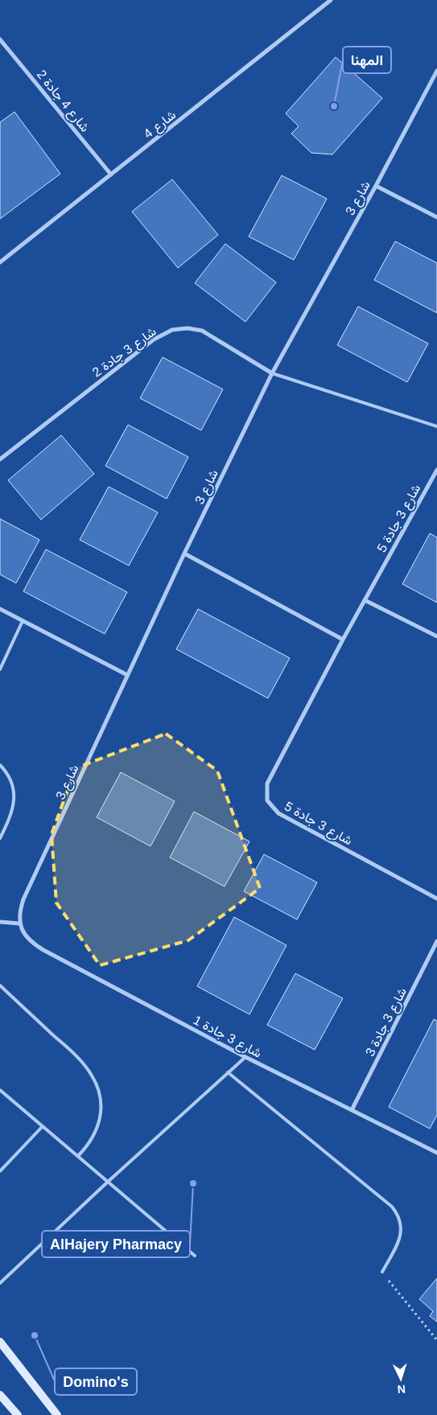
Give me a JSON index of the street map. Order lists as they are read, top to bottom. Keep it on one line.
{"streets":{"street":["شارع 4 جادة 2","شارع 4","شارع 3","شارع 3 جادة 2","شارع 3 جادة 5","شارع 3 جادة 3","شارع 3 جادة 1"]},"crossings":[["شارع 4 جادة 2","شارع 4"],["شارع 3","شارع 3 جادة 2"],["شارع 3","شارع 3 جادة 1"],["شارع 3 جادة 3","شارع 3 جادة 1"]],"places":["المهنا","AlHajery Pharmacy","Domino's"],"north":"bottom"}
